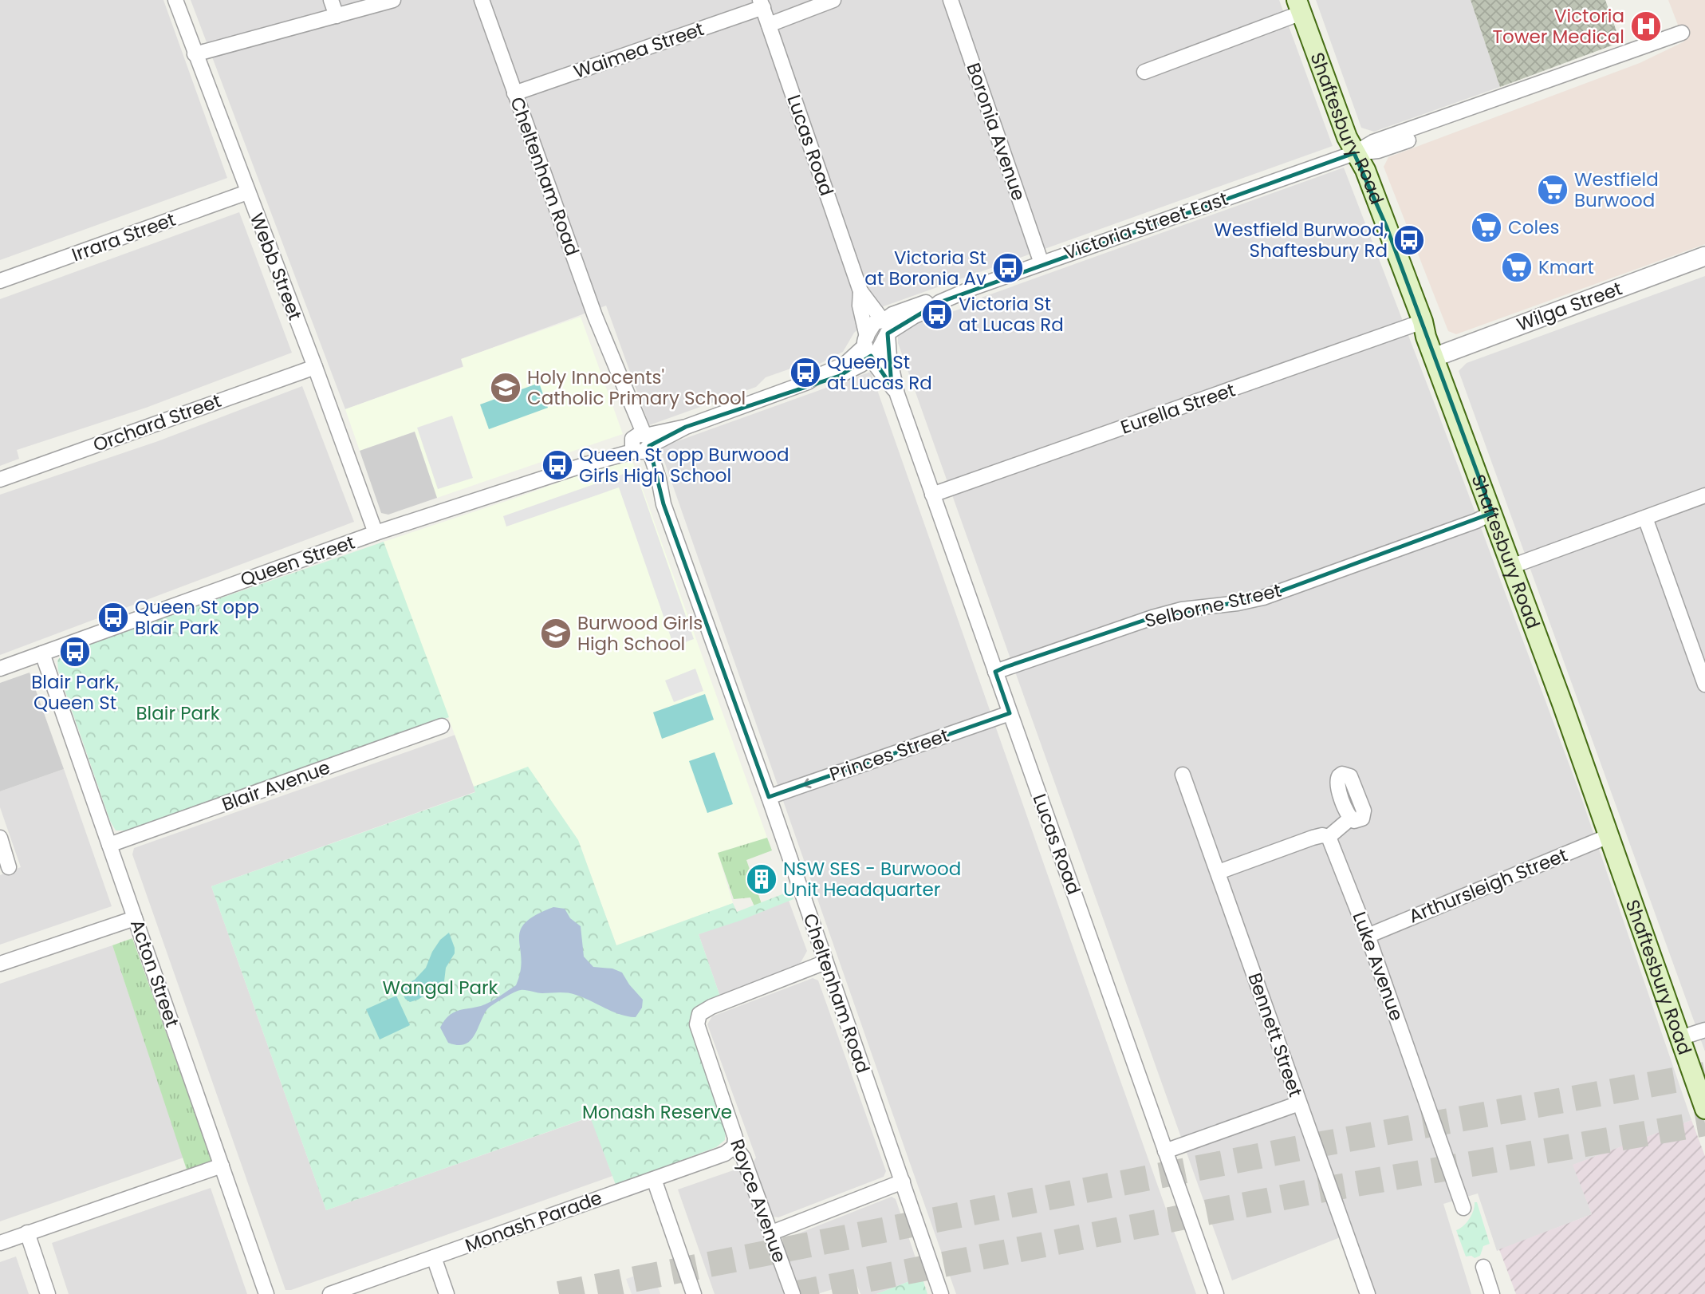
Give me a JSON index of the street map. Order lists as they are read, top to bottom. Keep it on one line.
{"streets":{"main road":["Shaftesbury Road"],"street":["Waimea Street","Boronia Avenue","Lucas Road","Cheltenham Road","Victoria Street East","Irrara Street","Webb Street","Wilga Street","Eurella Street","Orchard Street","Queen Street","Selborne Street","Princes Street","Blair Avenue","Arthursleigh Street","Luke Avenue","Acton Street","Bennett Street","Royce Avenue","Monash Parade"]},"crossings":[["Waimea Street","Lucas Road"],["Waimea Street","Cheltenham Road"],["Shaftesbury Road","Victoria Street East"],["Shaftesbury Road","Wilga Street"],["Shaftesbury Road","Eurella Street"],["Shaftesbury Road","Selborne Street"],["Shaftesbury Road","Arthursleigh Street"],["Boronia Avenue","Victoria Street East"],["Lucas Road","Victoria Street East"],["Lucas Road","Eurella Street"],["Lucas Road","Selborne Street"],["Lucas Road","Princes Street"],["Cheltenham Road","Queen Street"],["Cheltenham Road","Princes Street"],["Cheltenham Road","Royce Avenue"],["Victoria Street East","Queen Street"],["Irrara Street","Webb Street"],["Webb Street","Orchard Street"],["Webb Street","Queen Street"],["Queen Street","Acton Street"],["Blair Avenue","Acton Street"],["Arthursleigh Street","Luke Avenue"],["Royce Avenue","Monash Parade"]],"one_way":["Princes Street"],"parks":["Blair Park","Wangal Park","Monash Reserve"],"places":{"hospital":["Victoria Tower Medical"],"supermarket":["Westfield Burwood","Coles","Kmart"],"bus stop":["Westfield Burwood, Shaftesbury Rd","Victoria St at Boronia Av","Victoria St at Lucas Rd","Queen St at Lucas Rd","Queen St opp Burwood Girls High School","Queen St opp Blair Park","Blair Park, Queen St"],"school or university":["Holy Innocents' Catholic Primary School","Burwood Girls High School"],"building":["NSW SES - Burwood Unit Headquarter"]}}
